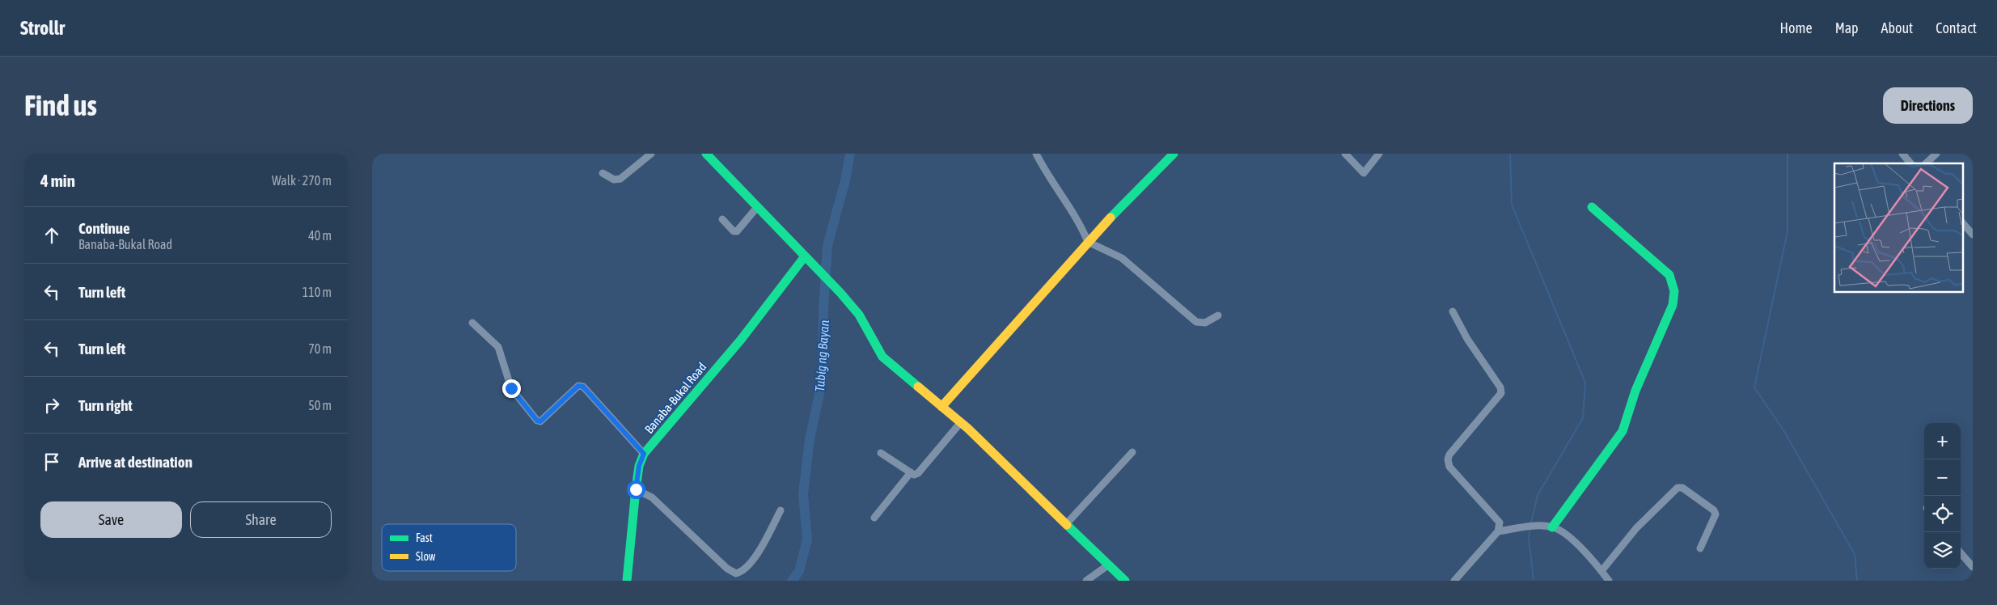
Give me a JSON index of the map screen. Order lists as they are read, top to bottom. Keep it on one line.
{"streets":{"street":["Banaba-Bukal Road"]},"water":["Tubig ng Bayan"],"legend":["Fast","Slow"],"page":{"header":"Strollr","nav":["Home","Map","About","Contact"],"buttons":["Directions",["Save","Share"]],"title":"Find us","heading":["4 min","Walk · 270 m"],"list":[["Continue","Banaba-Bukal Road","40 m"],["Turn left","110 m"],["Turn left","70 m"],["Turn right","50 m"],"Arrive at destination"],"map_buttons":["+","−"]}}
